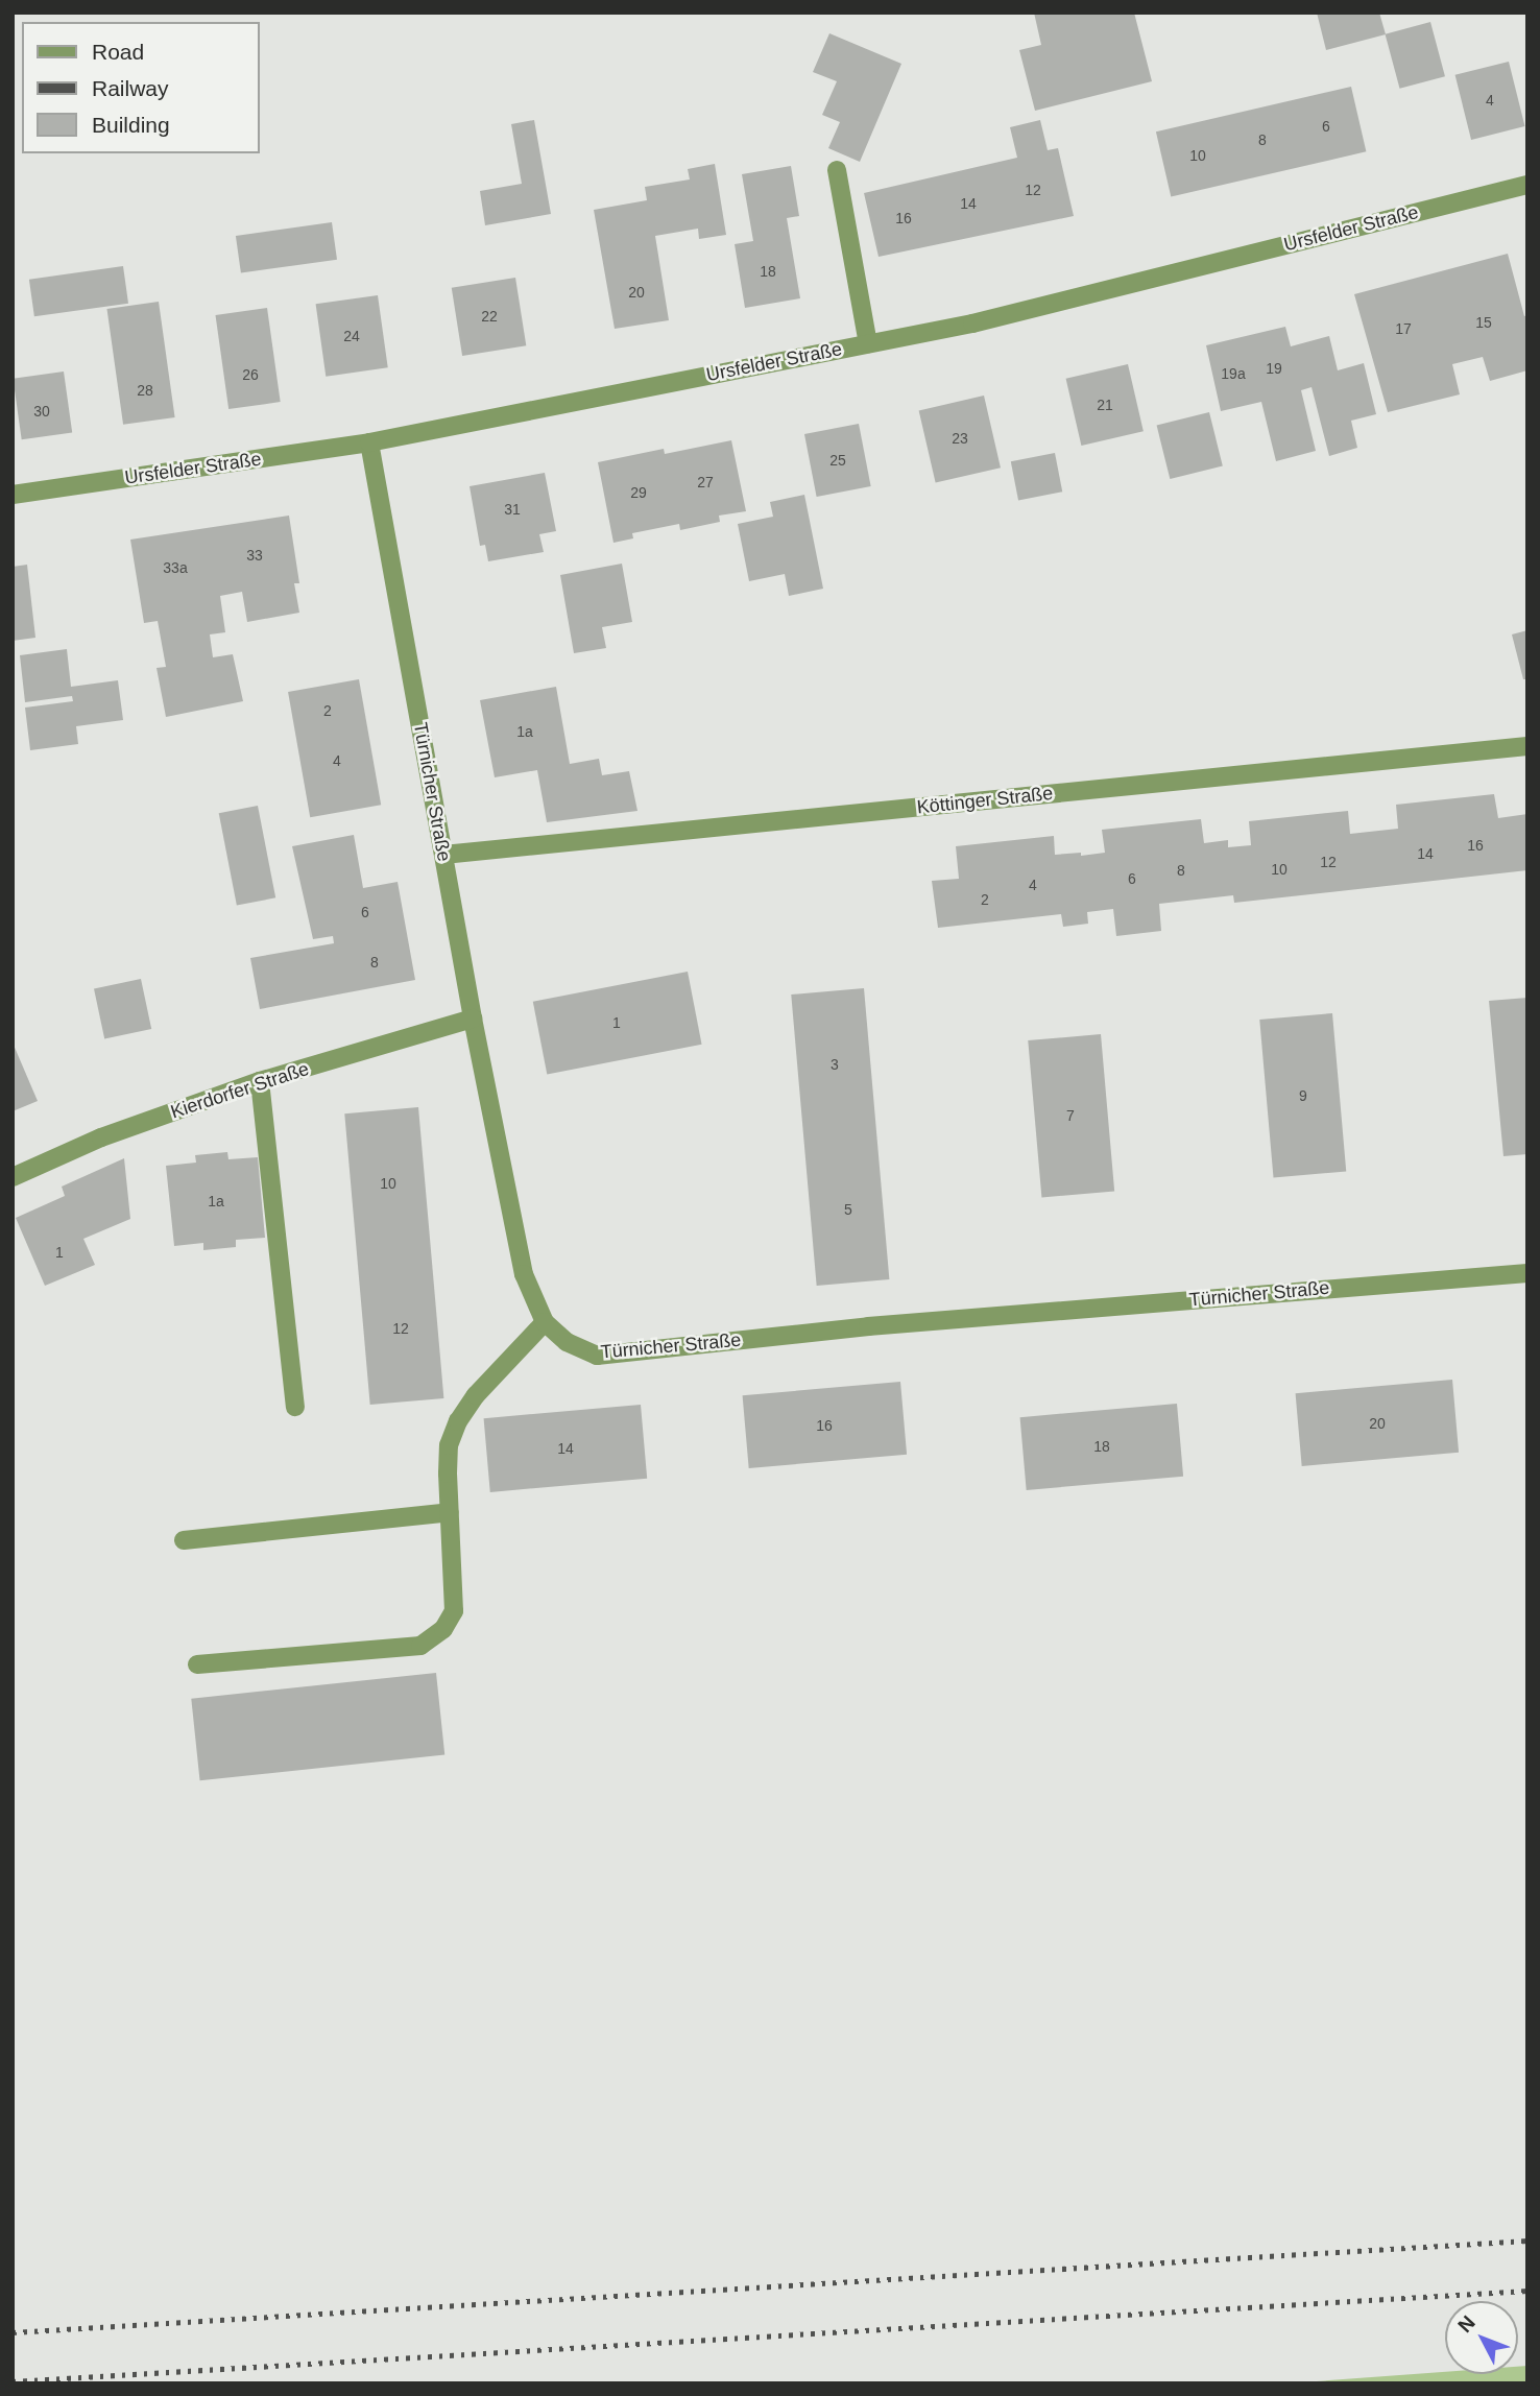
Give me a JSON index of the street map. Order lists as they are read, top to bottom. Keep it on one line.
{"streets":{"street":["Ursfelder Straße","Türnicher Straße","Köttinger Straße","Kierdorfer Straße"]},"crossings":[["Ursfelder Straße","Türnicher Straße"],["Türnicher Straße","Köttinger Straße"],["Türnicher Straße","Kierdorfer Straße"]],"house_numbers":["4","6","8","10","12","14","16","18","20","22","15","17","24","19","19a","26","28","21","30","23","25","27","29","31","33","33a","2","1a","4","16","14","12","10","8","6","4","2","6","8","1","3","9","7","10","1a","5","1","12","20","16","18","14"],"legend":["Road","Railway","Building"],"north":"top left"}
